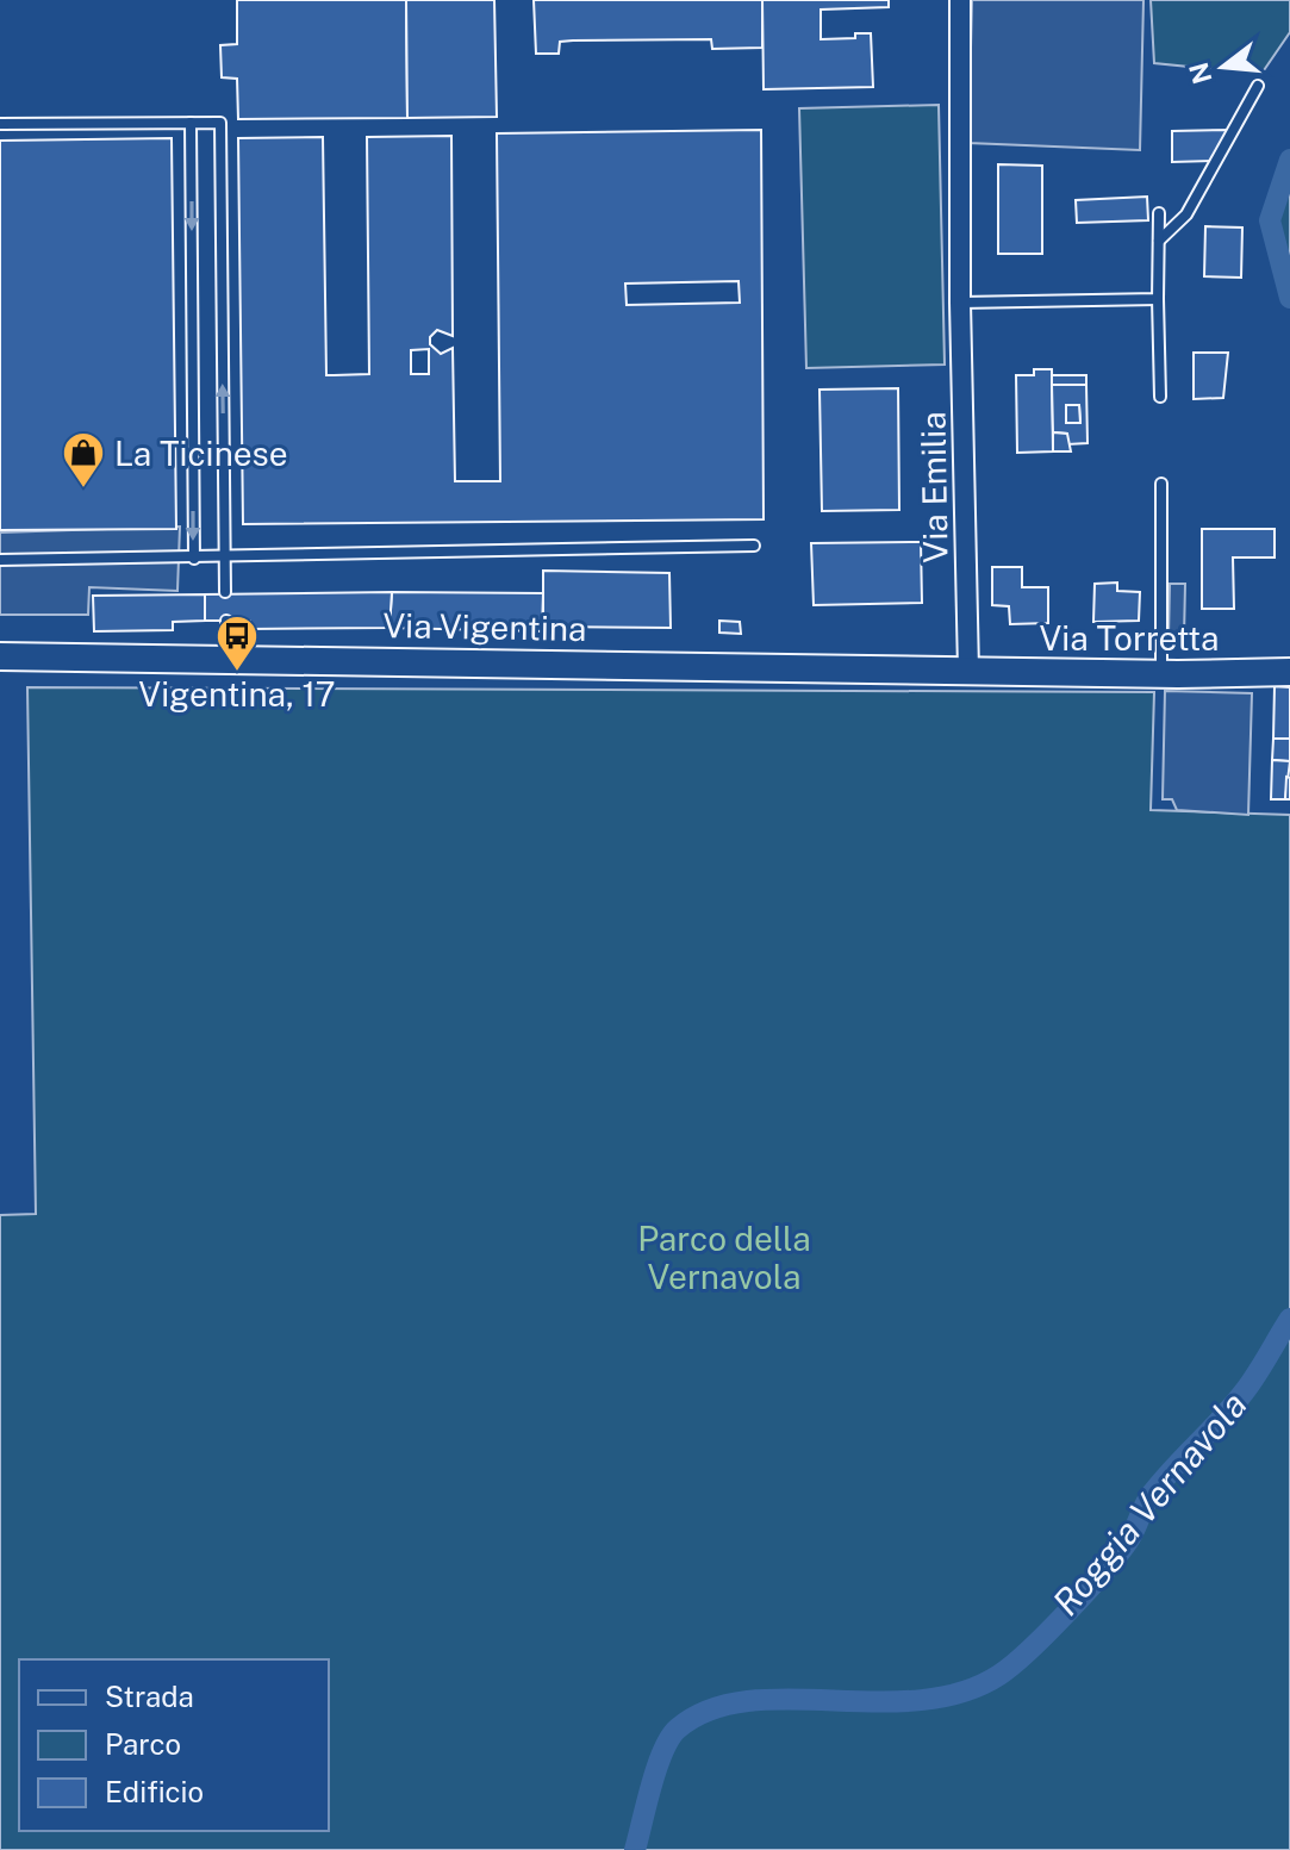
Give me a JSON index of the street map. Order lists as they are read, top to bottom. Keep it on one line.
{"streets":{"street":["Via Emilia","Via Vigentina","Via Torretta"]},"crossings":[["Via Emilia","Via Vigentina"],["Via Emilia","Via Torretta"],["Via Vigentina","Via Torretta"]],"water":["Roggia Vernavola"],"parks":["Parco della Vernavola"],"places":{"shop":["La Ticinese"],"bus stop":["Vigentina, 17"]},"legend":["Strada","Parco","Edificio"],"north":"left"}
